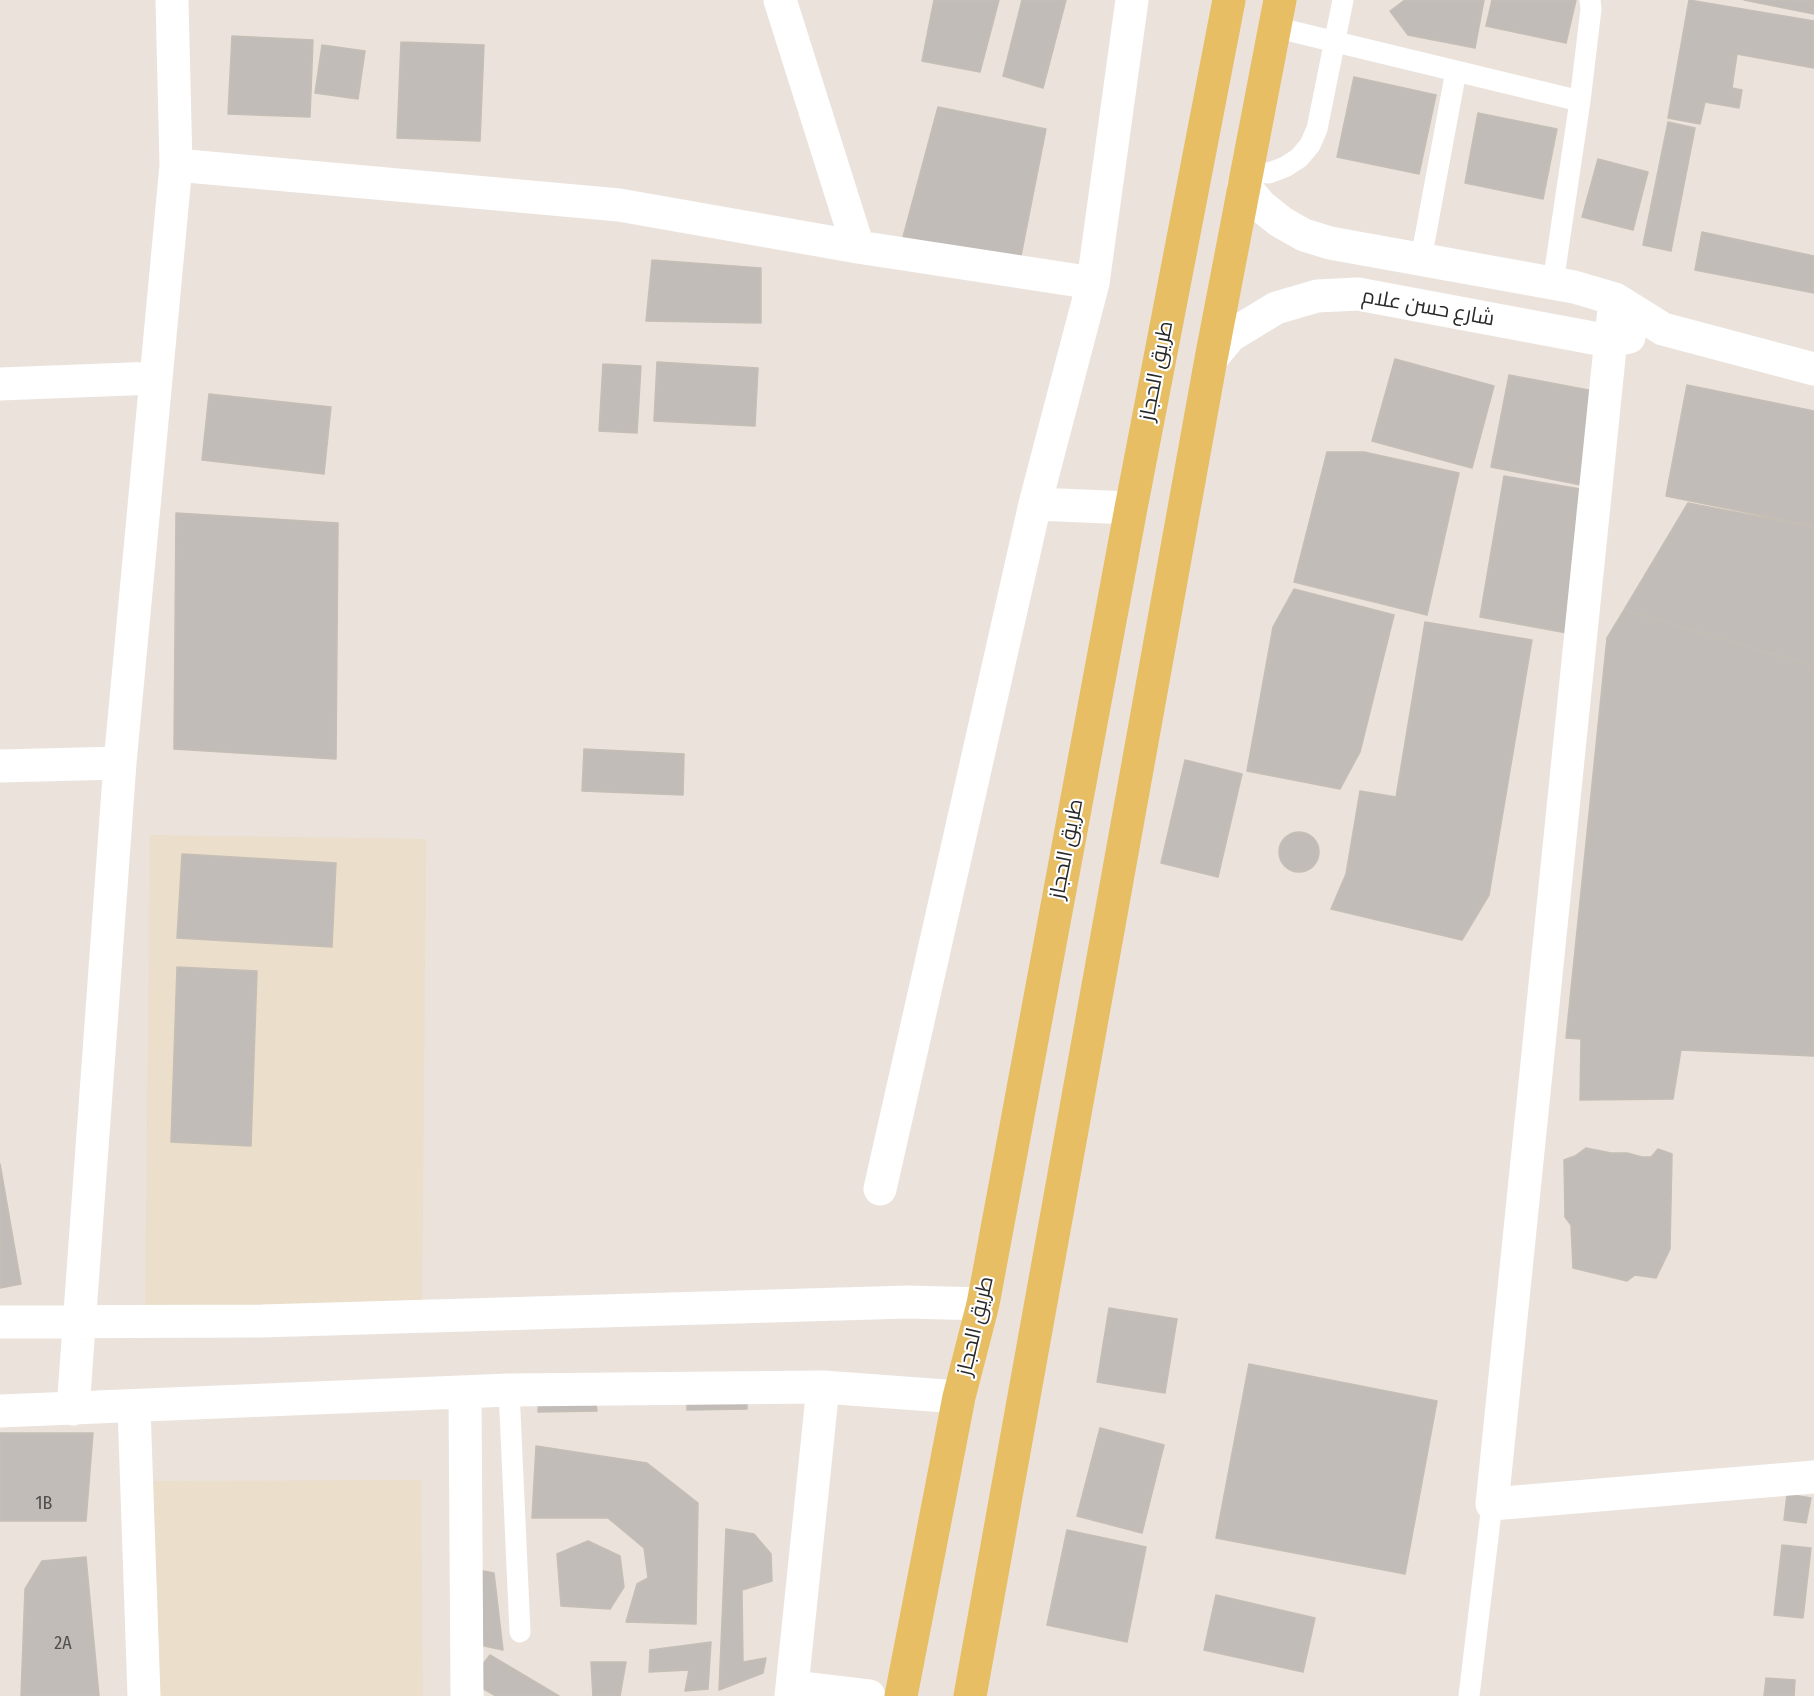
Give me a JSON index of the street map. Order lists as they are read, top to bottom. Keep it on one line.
{"streets":{"main road":["طريق الحجاز"],"street":["شارع حسن علام"]},"house_numbers":["1B","2A"]}
